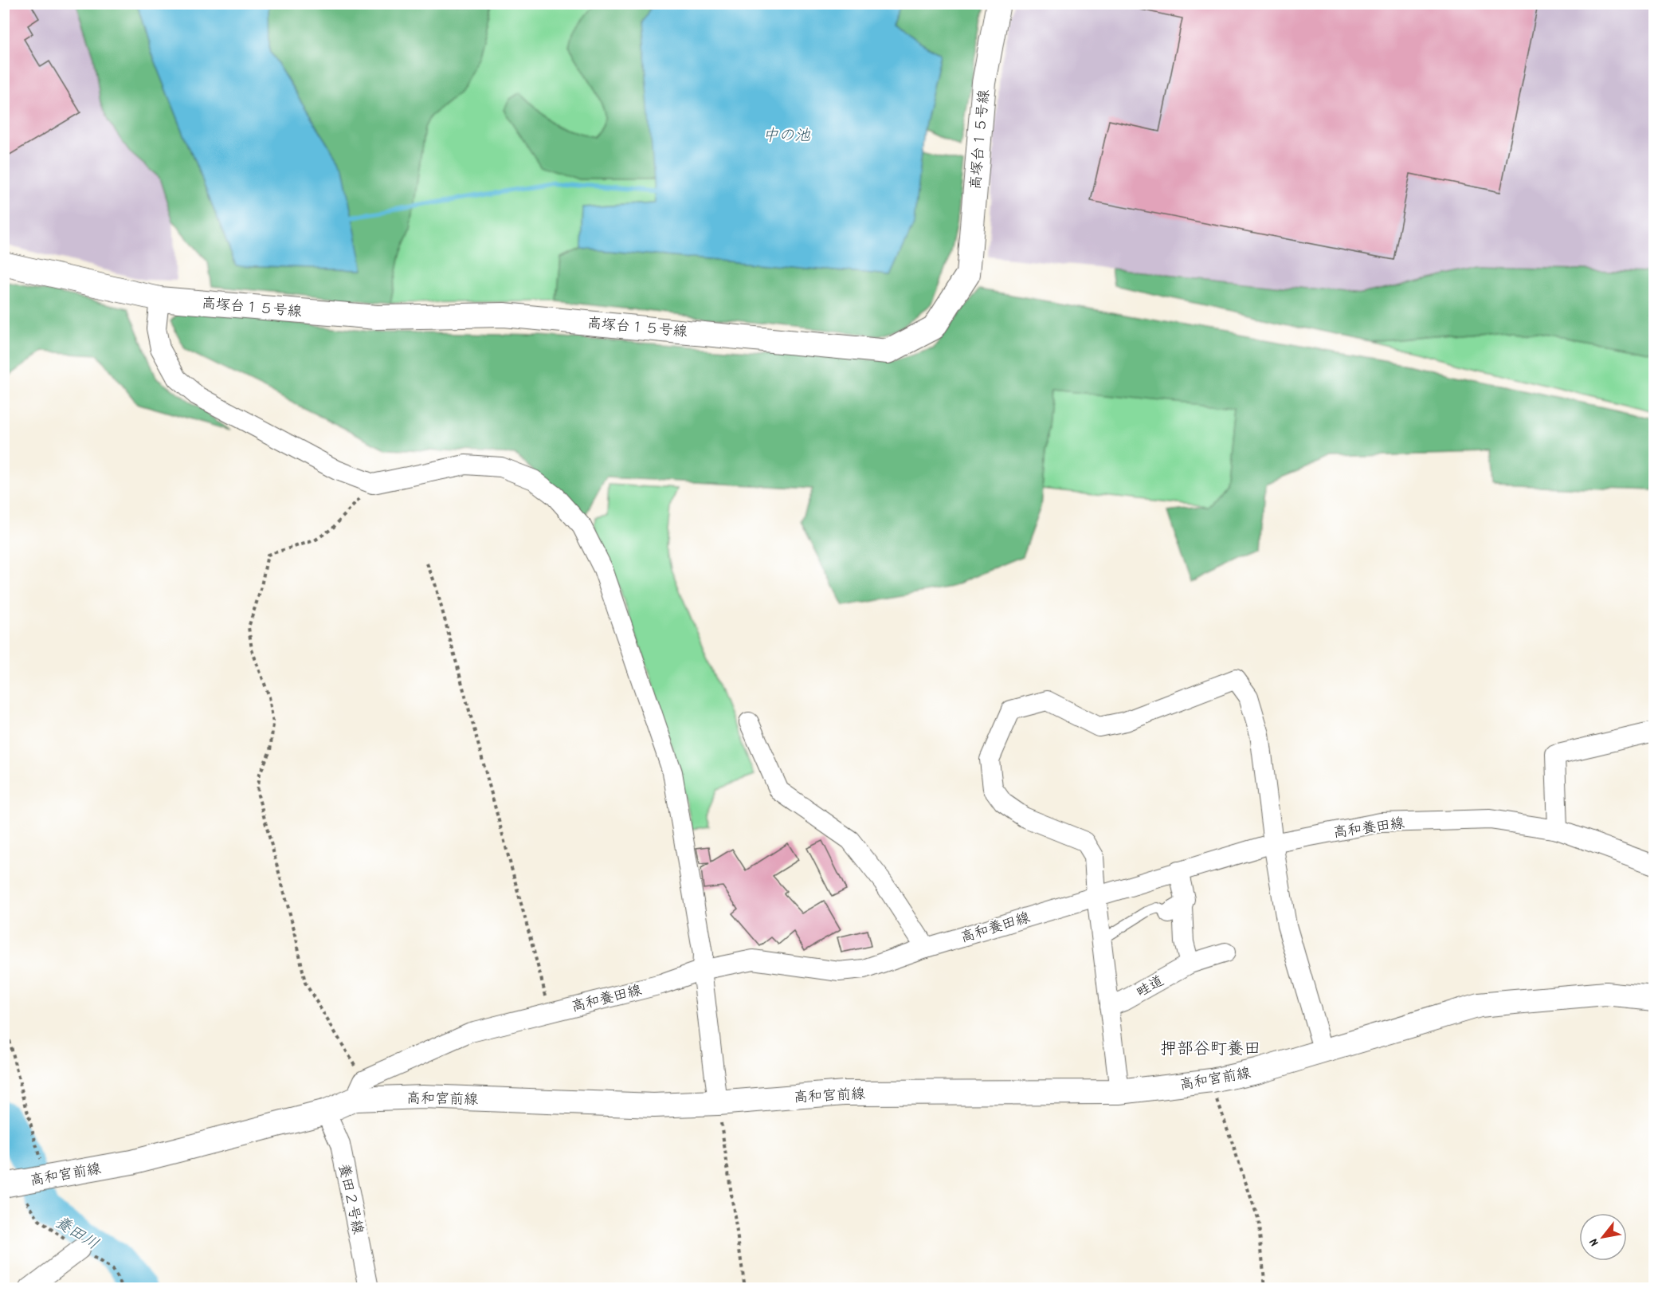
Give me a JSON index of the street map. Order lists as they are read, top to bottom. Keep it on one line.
{"streets":{"street":["高塚台１５号線","高和養田線","畦道","高和宮前線","養田２号線"]},"crossings":[["高和養田線","高和宮前線"],["高和宮前線","養田２号線"]],"districts":["押部谷町養田"],"water":["中の池","養田川"],"north":"bottom left"}
